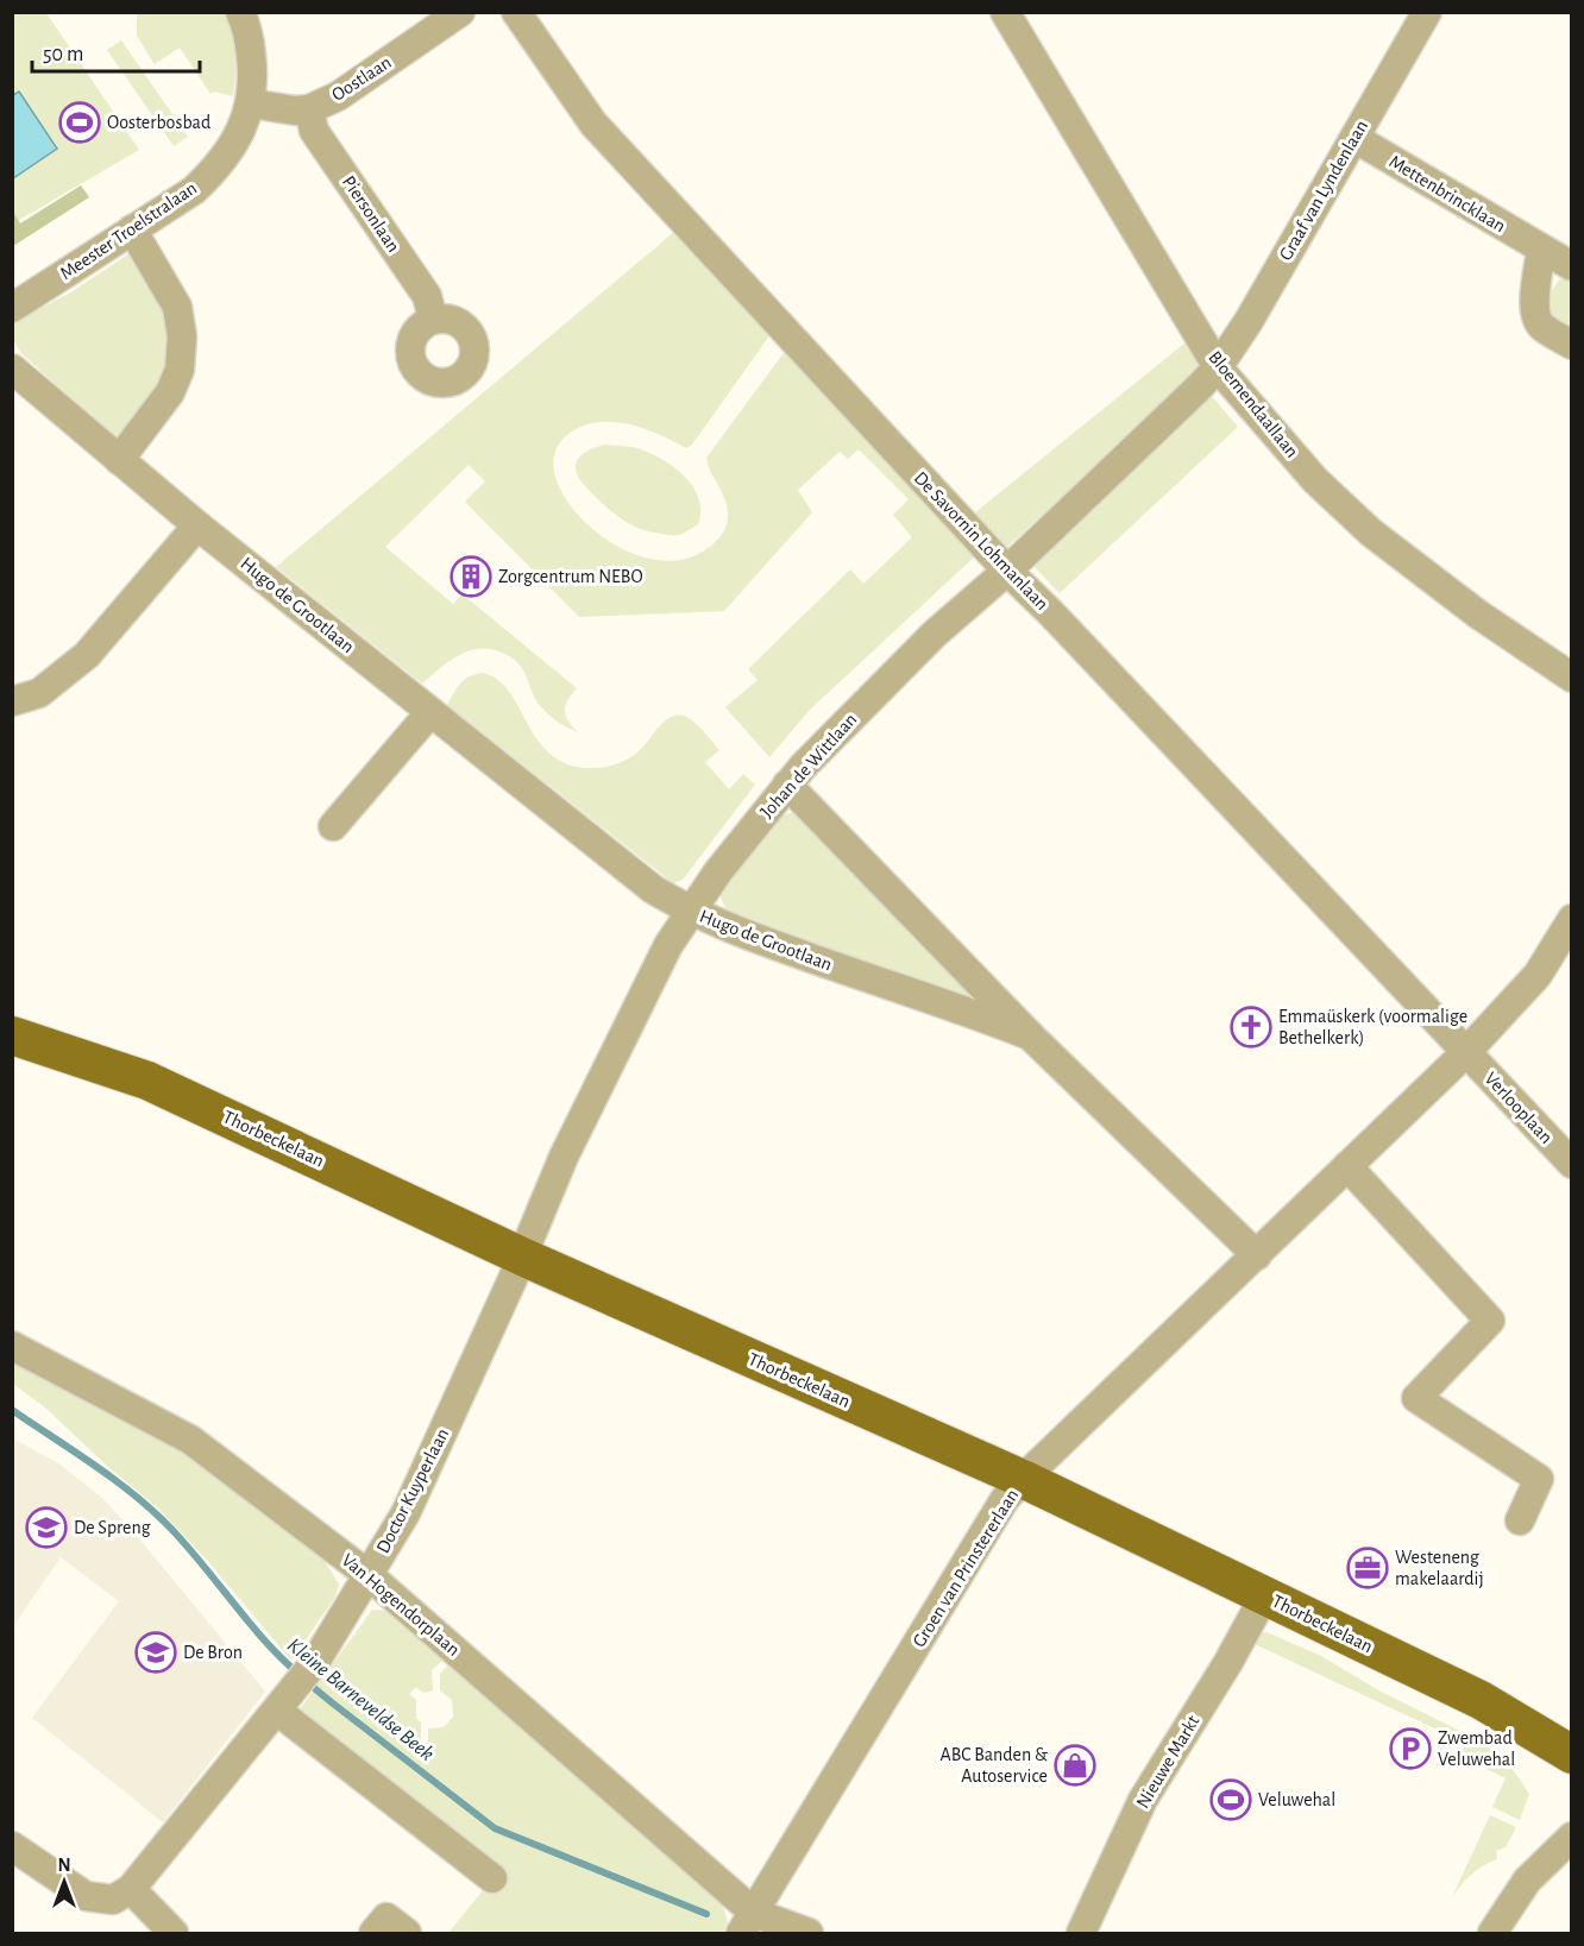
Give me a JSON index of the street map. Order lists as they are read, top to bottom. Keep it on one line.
{"streets":{"main road":["Thorbeckelaan"],"street":["Oostlaan","Graaf van Lyndenlaan","Mettenbrincklaan","Piersonlaan","Meester Troelstralaan","Bloemendaallaan","De Savornin Lohmanlaan","Hugo de Grootlaan","Johan de Wittlaan","Verlooplaan","Doctor Kuyperlaan","Groen van Prinstererlaan","Van Hogendorplaan","Nieuwe Markt"]},"crossings":[["Oostlaan","Piersonlaan"],["Oostlaan","Meester Troelstralaan"],["Graaf van Lyndenlaan","Mettenbrincklaan"],["Graaf van Lyndenlaan","Bloemendaallaan"],["Graaf van Lyndenlaan","Johan de Wittlaan"],["Bloemendaallaan","Johan de Wittlaan"],["De Savornin Lohmanlaan","Johan de Wittlaan"],["De Savornin Lohmanlaan","Verlooplaan"],["De Savornin Lohmanlaan","Groen van Prinstererlaan"],["Hugo de Grootlaan","Johan de Wittlaan"],["Hugo de Grootlaan","Groen van Prinstererlaan"],["Johan de Wittlaan","Thorbeckelaan"],["Johan de Wittlaan","Doctor Kuyperlaan"],["Verlooplaan","Groen van Prinstererlaan"],["Thorbeckelaan","Doctor Kuyperlaan"],["Thorbeckelaan","Groen van Prinstererlaan"],["Thorbeckelaan","Nieuwe Markt"],["Doctor Kuyperlaan","Van Hogendorplaan"],["Groen van Prinstererlaan","Van Hogendorplaan"]],"water":["Kleine Barneveldse Beek"],"places":{"sports":["Oosterbosbad","Veluwehal"],"building":["Zorgcentrum NEBO"],"church":["Emmaüskerk (voormalige Bethelkerk)"],"school or university":["De Spreng","De Bron"],"office":["Westeneng makelaardij"],"parking":["Zwembad Veluwehal"],"shop":["ABC Banden & Autoservice"]},"scale_bar":"50 m","north":"top"}
